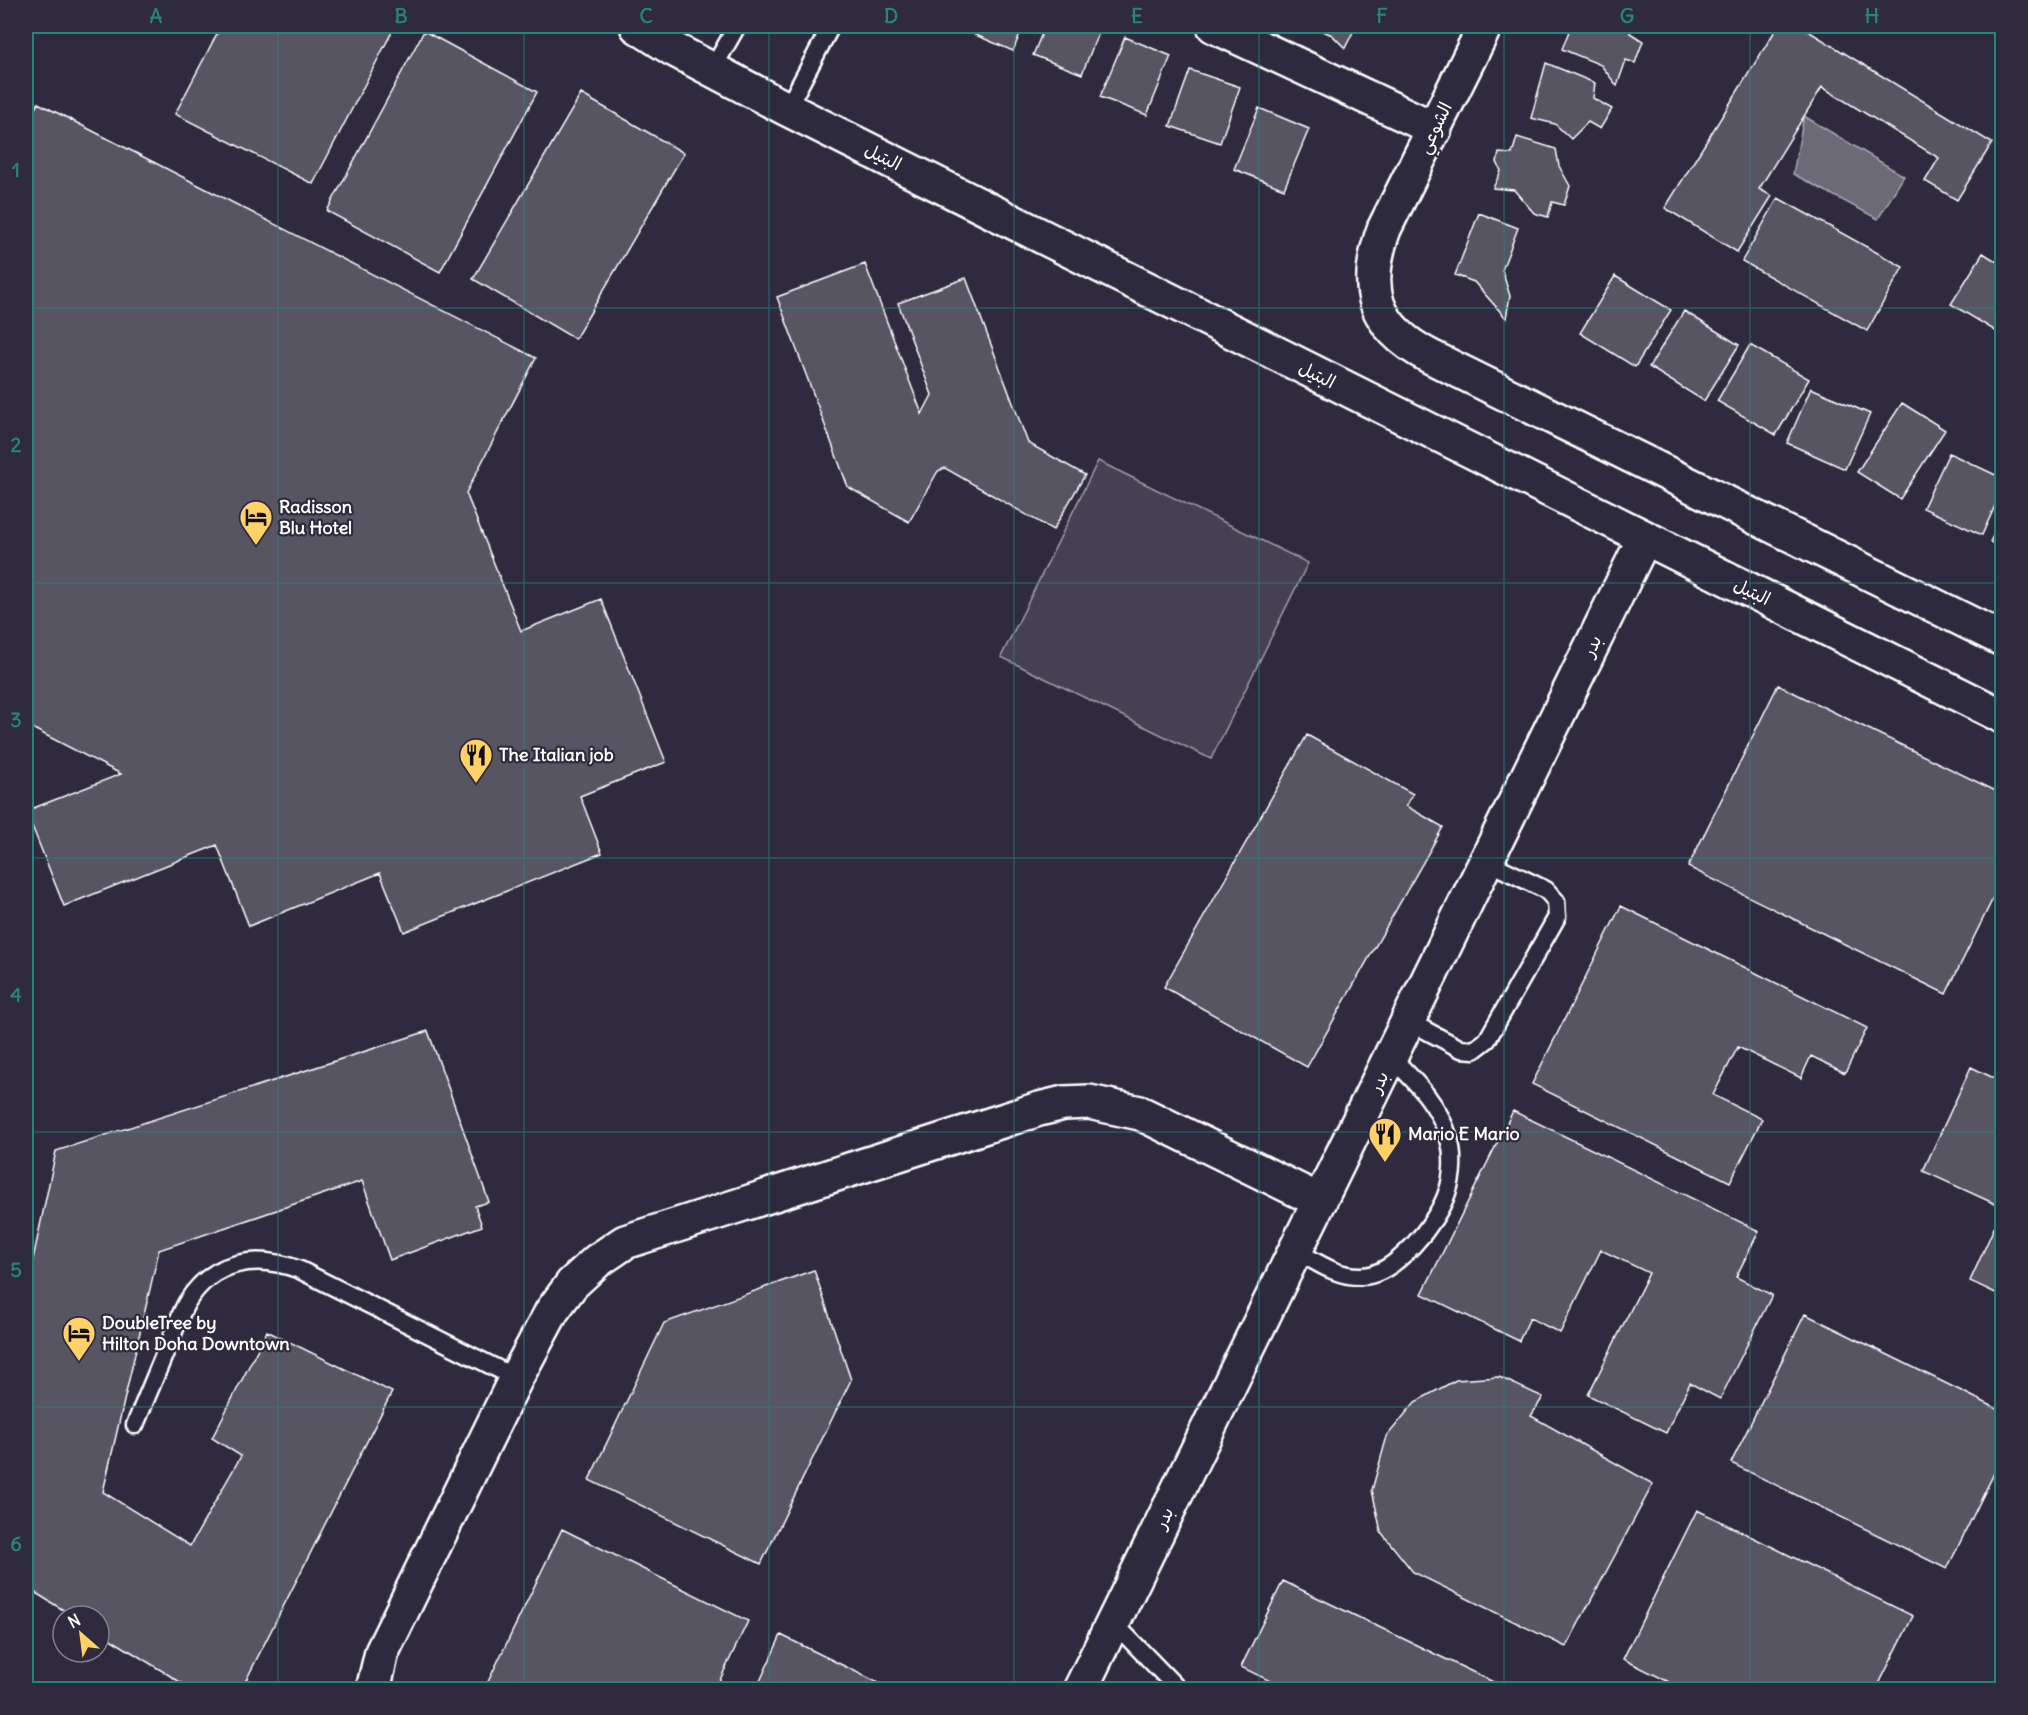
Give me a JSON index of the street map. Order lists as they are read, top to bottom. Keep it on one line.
{"streets":{"street":["الشوعي","البتيل","بدر"]},"crossings":[["البتيل","بدر"]],"places":{"hotel":["Radisson Blu Hotel","DoubleTree by Hilton Doha Downtown"],"restaurant":["The Italian job","Mario E Mario"]},"north":"top left","grid":{"columns":["A","B","C","D","E","F","G","H"],"rows":["1","2","3","4","5","6"]}}
